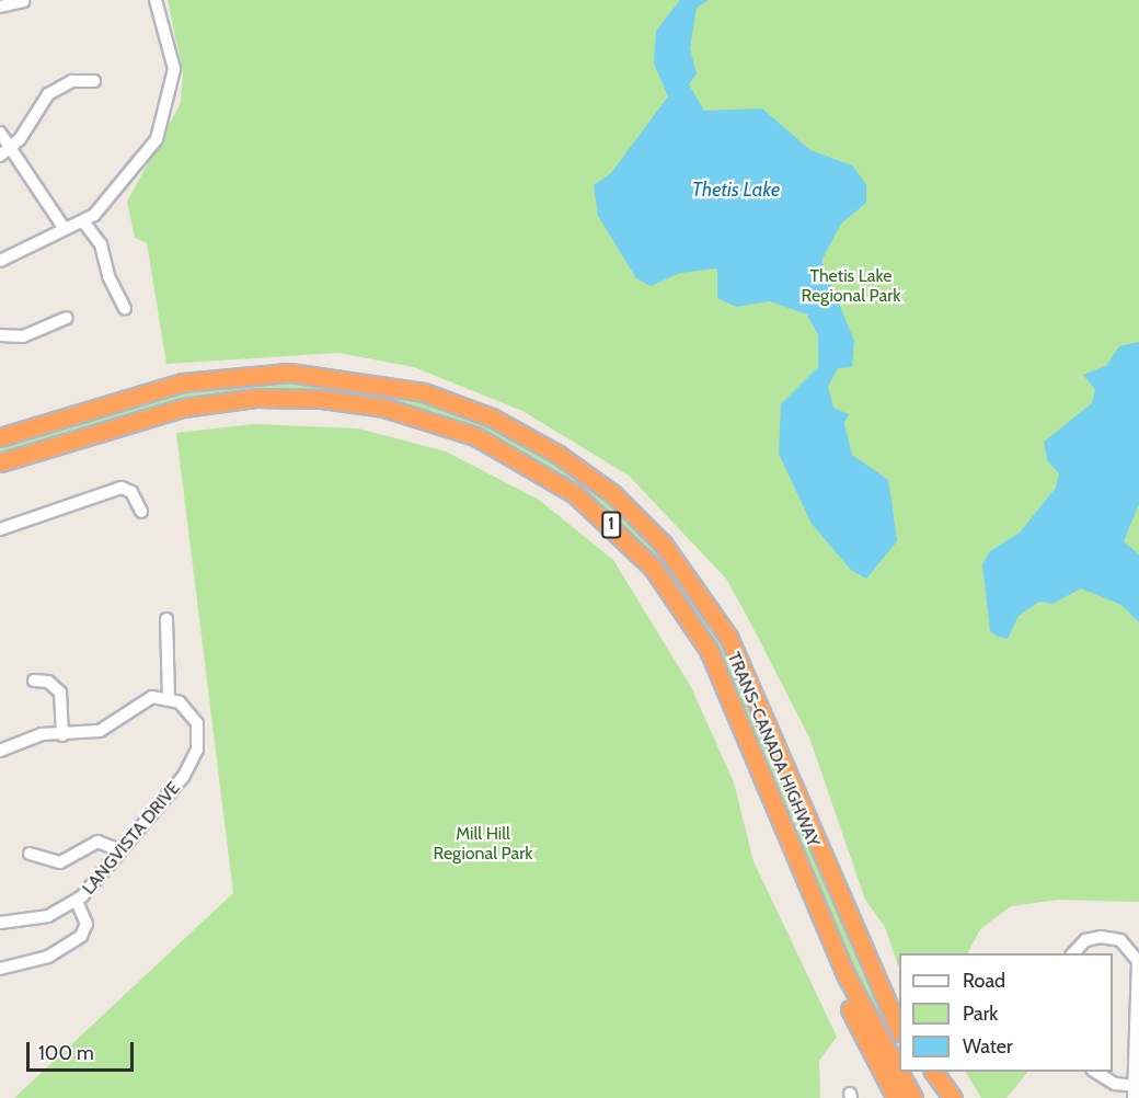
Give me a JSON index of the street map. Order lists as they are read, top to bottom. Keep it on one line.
{"streets":{"highway":["1","TRANS-CANADA HIGHWAY"],"street":["LANGVISTA DRIVE"]},"water":["Thetis Lake"],"parks":["Thetis Lake Regional Park","Mill Hill Regional Park"],"legend":["Road","Park","Water"],"scale_bar":"100 m"}
